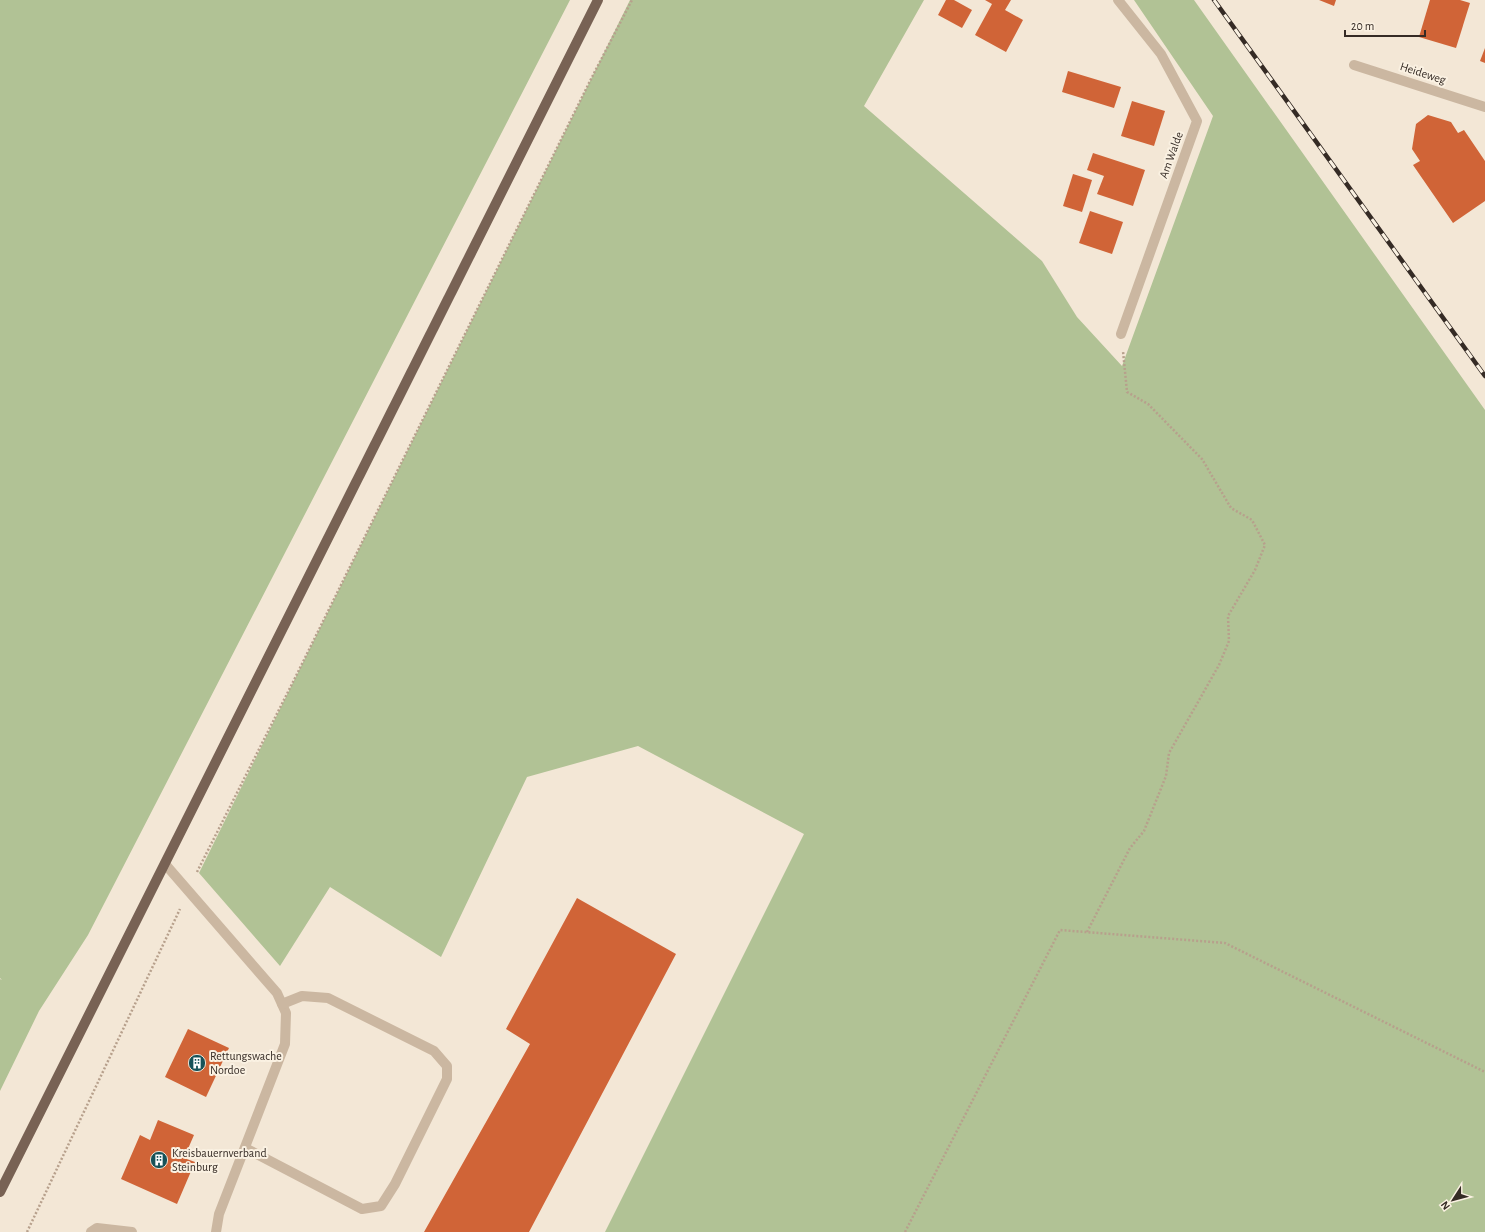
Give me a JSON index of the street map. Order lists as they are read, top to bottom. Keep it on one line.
{"streets":{"street":["Heideweg","Am Walde"]},"places":{"building":["Rettungswache Nordoe","Kreisbauernverband Steinburg"]},"scale_bar":"20 m","north":"bottom left"}
